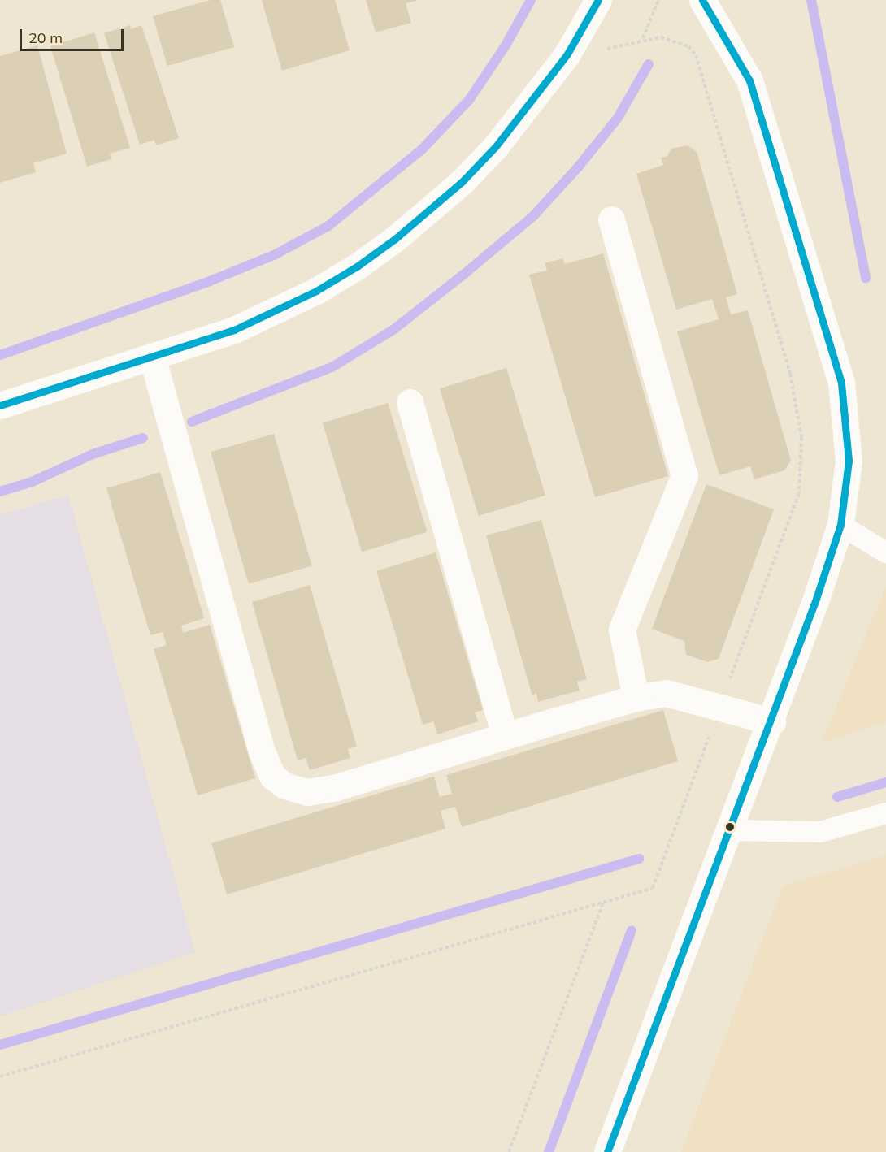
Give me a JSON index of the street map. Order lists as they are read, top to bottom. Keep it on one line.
{"scale_bar":"20 m"}
